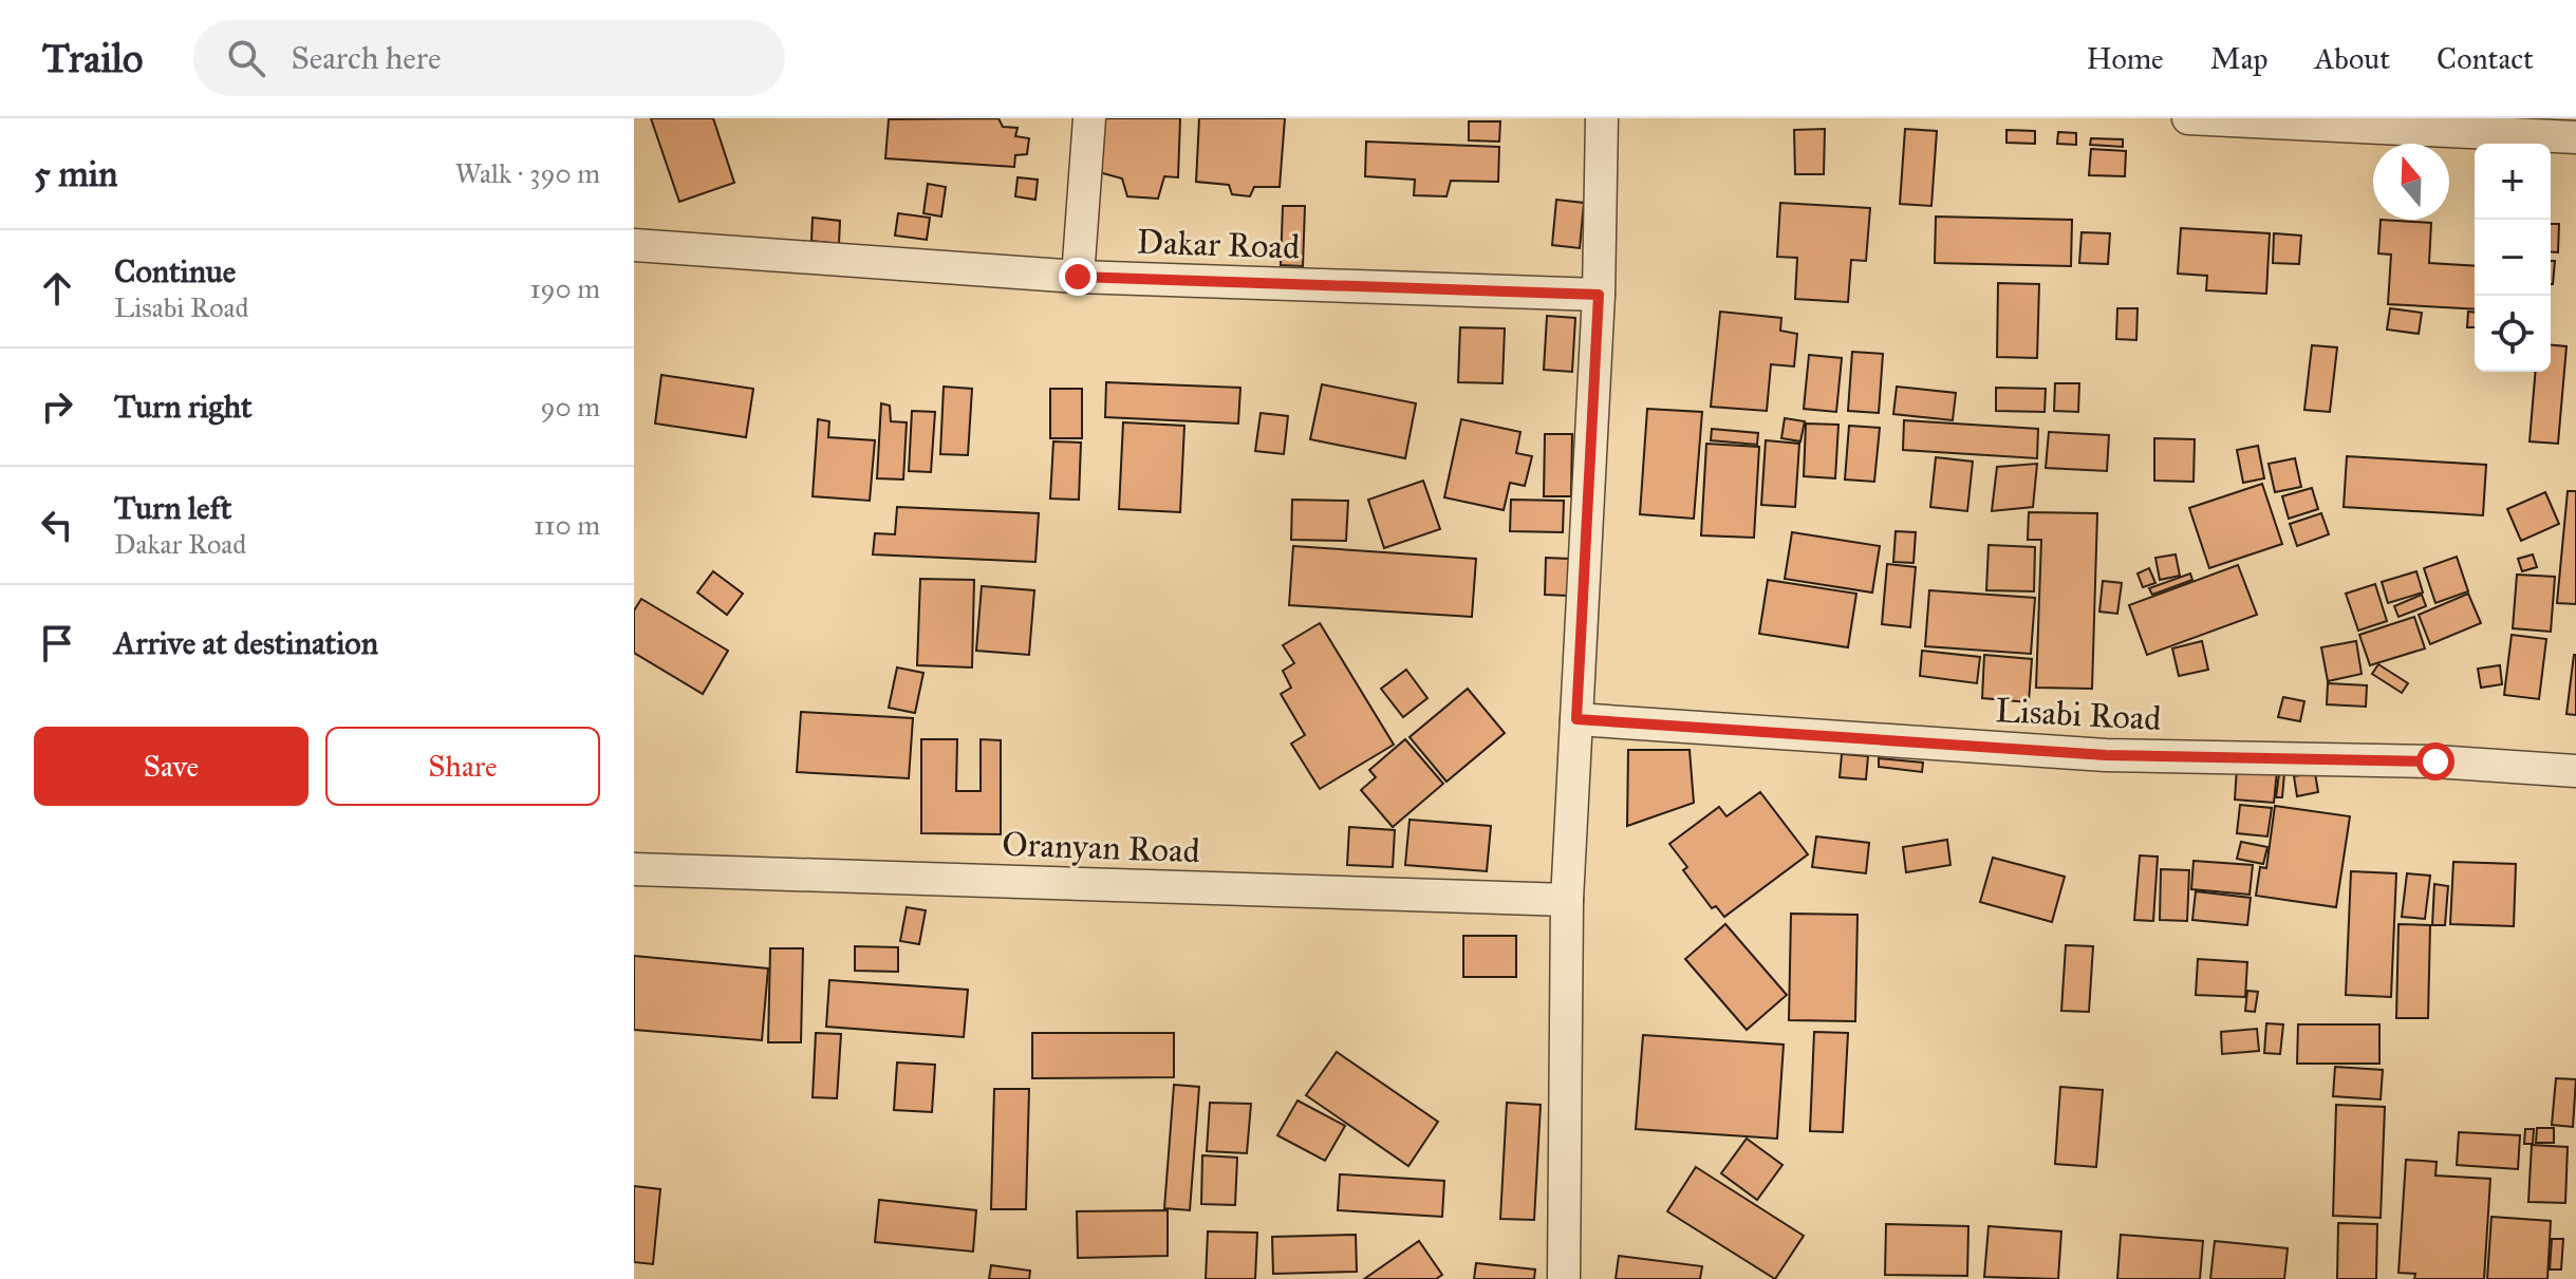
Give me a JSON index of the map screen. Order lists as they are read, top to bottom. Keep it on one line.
{"streets":{"street":["Dakar Road","Lisabi Road","Oranyan Road"]},"north":"top","page":{"header":"Trailo","search":"Search here","nav":["Home","Map","About","Contact"],"heading":["5 min","Walk · 390 m"],"map_buttons":["+","−"],"list":[["Continue","Lisabi Road","190 m"],["Turn right","90 m"],["Turn left","Dakar Road","110 m"],"Arrive at destination"],"buttons":["Save","Share"]}}
